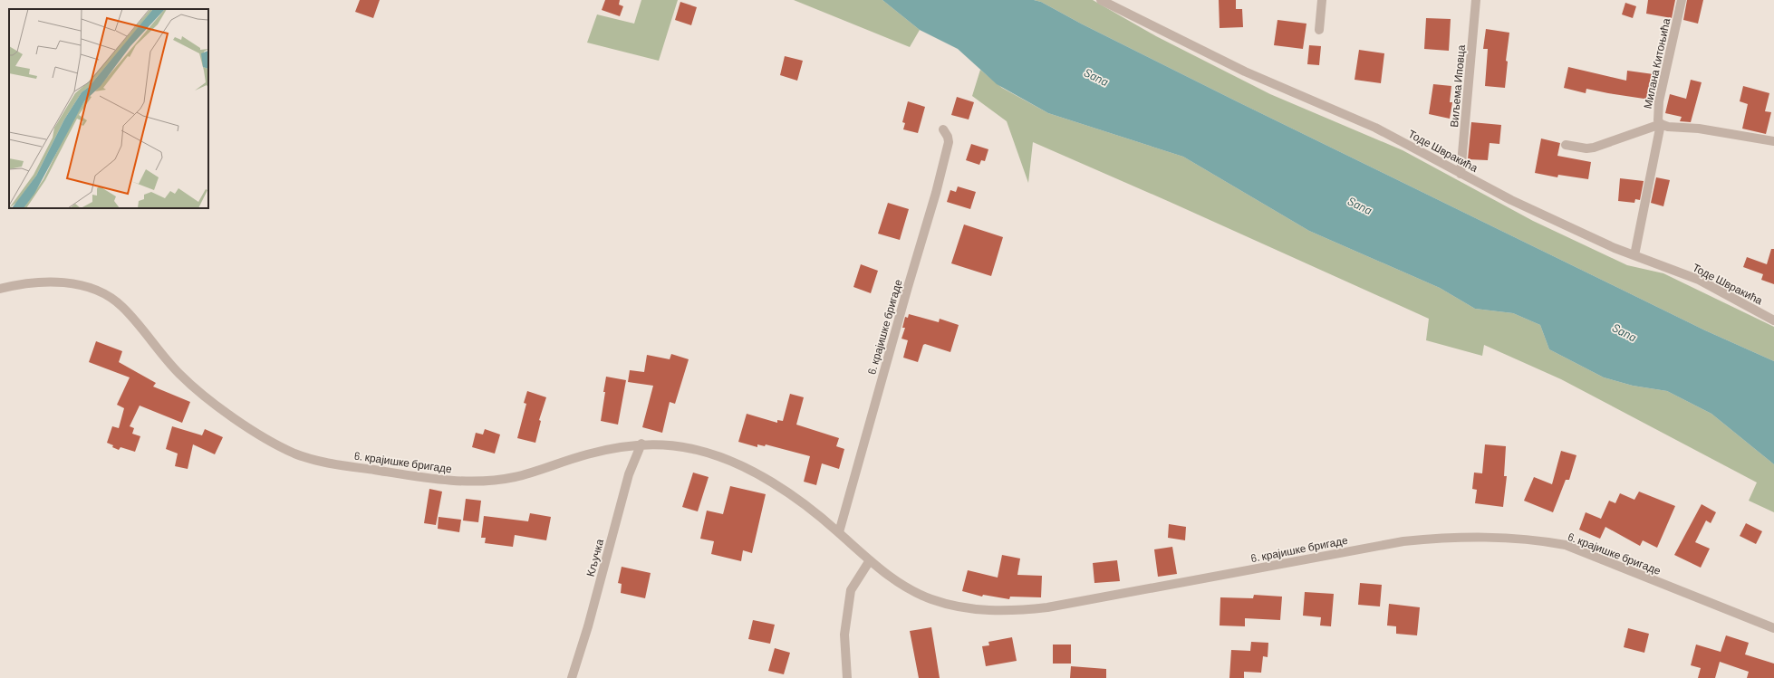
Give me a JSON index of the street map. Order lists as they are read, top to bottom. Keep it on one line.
{"streets":{"street":["Милана Китоњића","Виљема Иповца","Тоде Швракића","6. крајишке бригаде","Кључка"]},"crossings":[["Виљема Иповца","Тоде Швракића"],["6. крајишке бригаде","Кључка"]],"water":["Sana"]}
